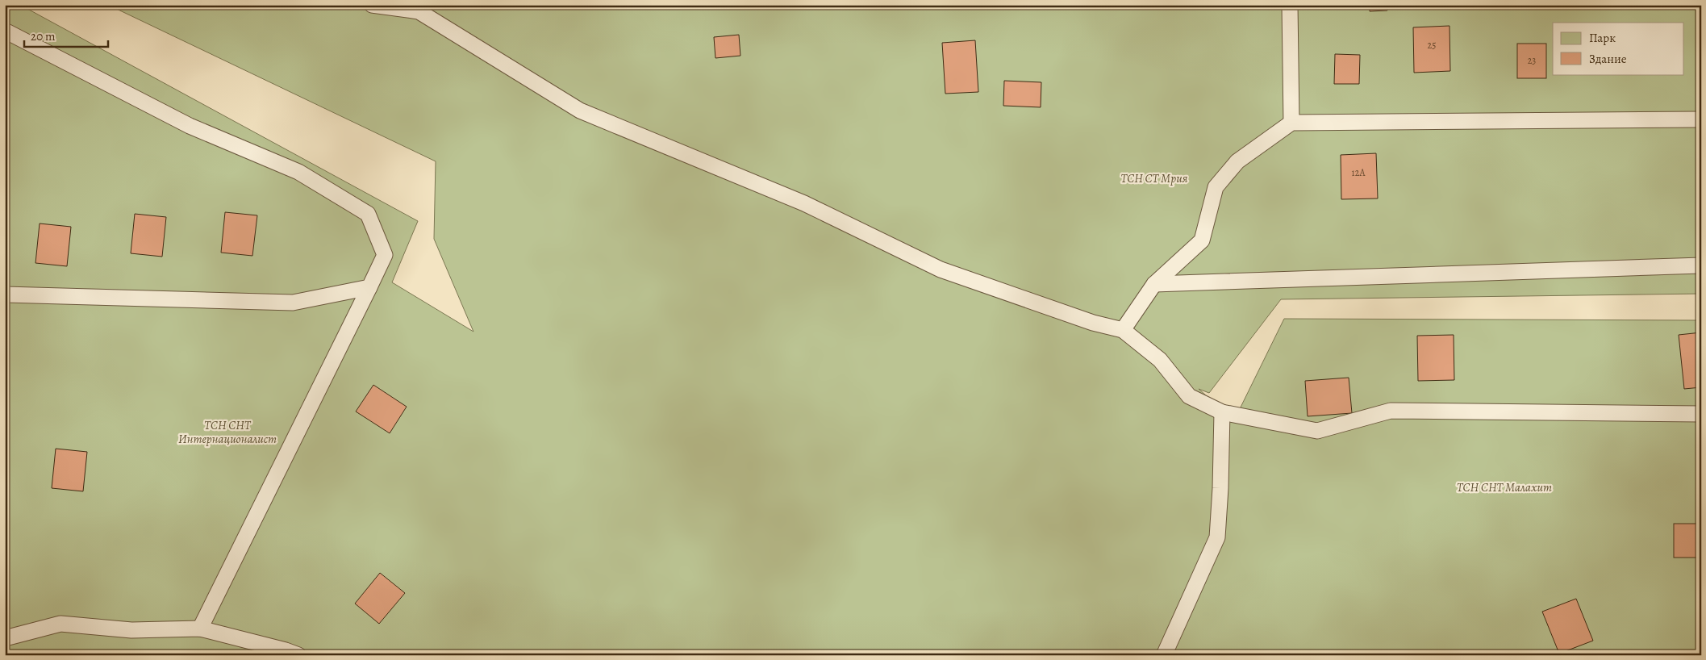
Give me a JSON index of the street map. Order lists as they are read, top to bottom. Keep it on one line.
{"parks":["ТСН СТ Мрия","ТСН СНТ Интернационалист","ТСН СНТ Малахит"],"house_numbers":["25","23","12А"],"legend":["Парк","Здание"],"scale_bar":"20 m"}
